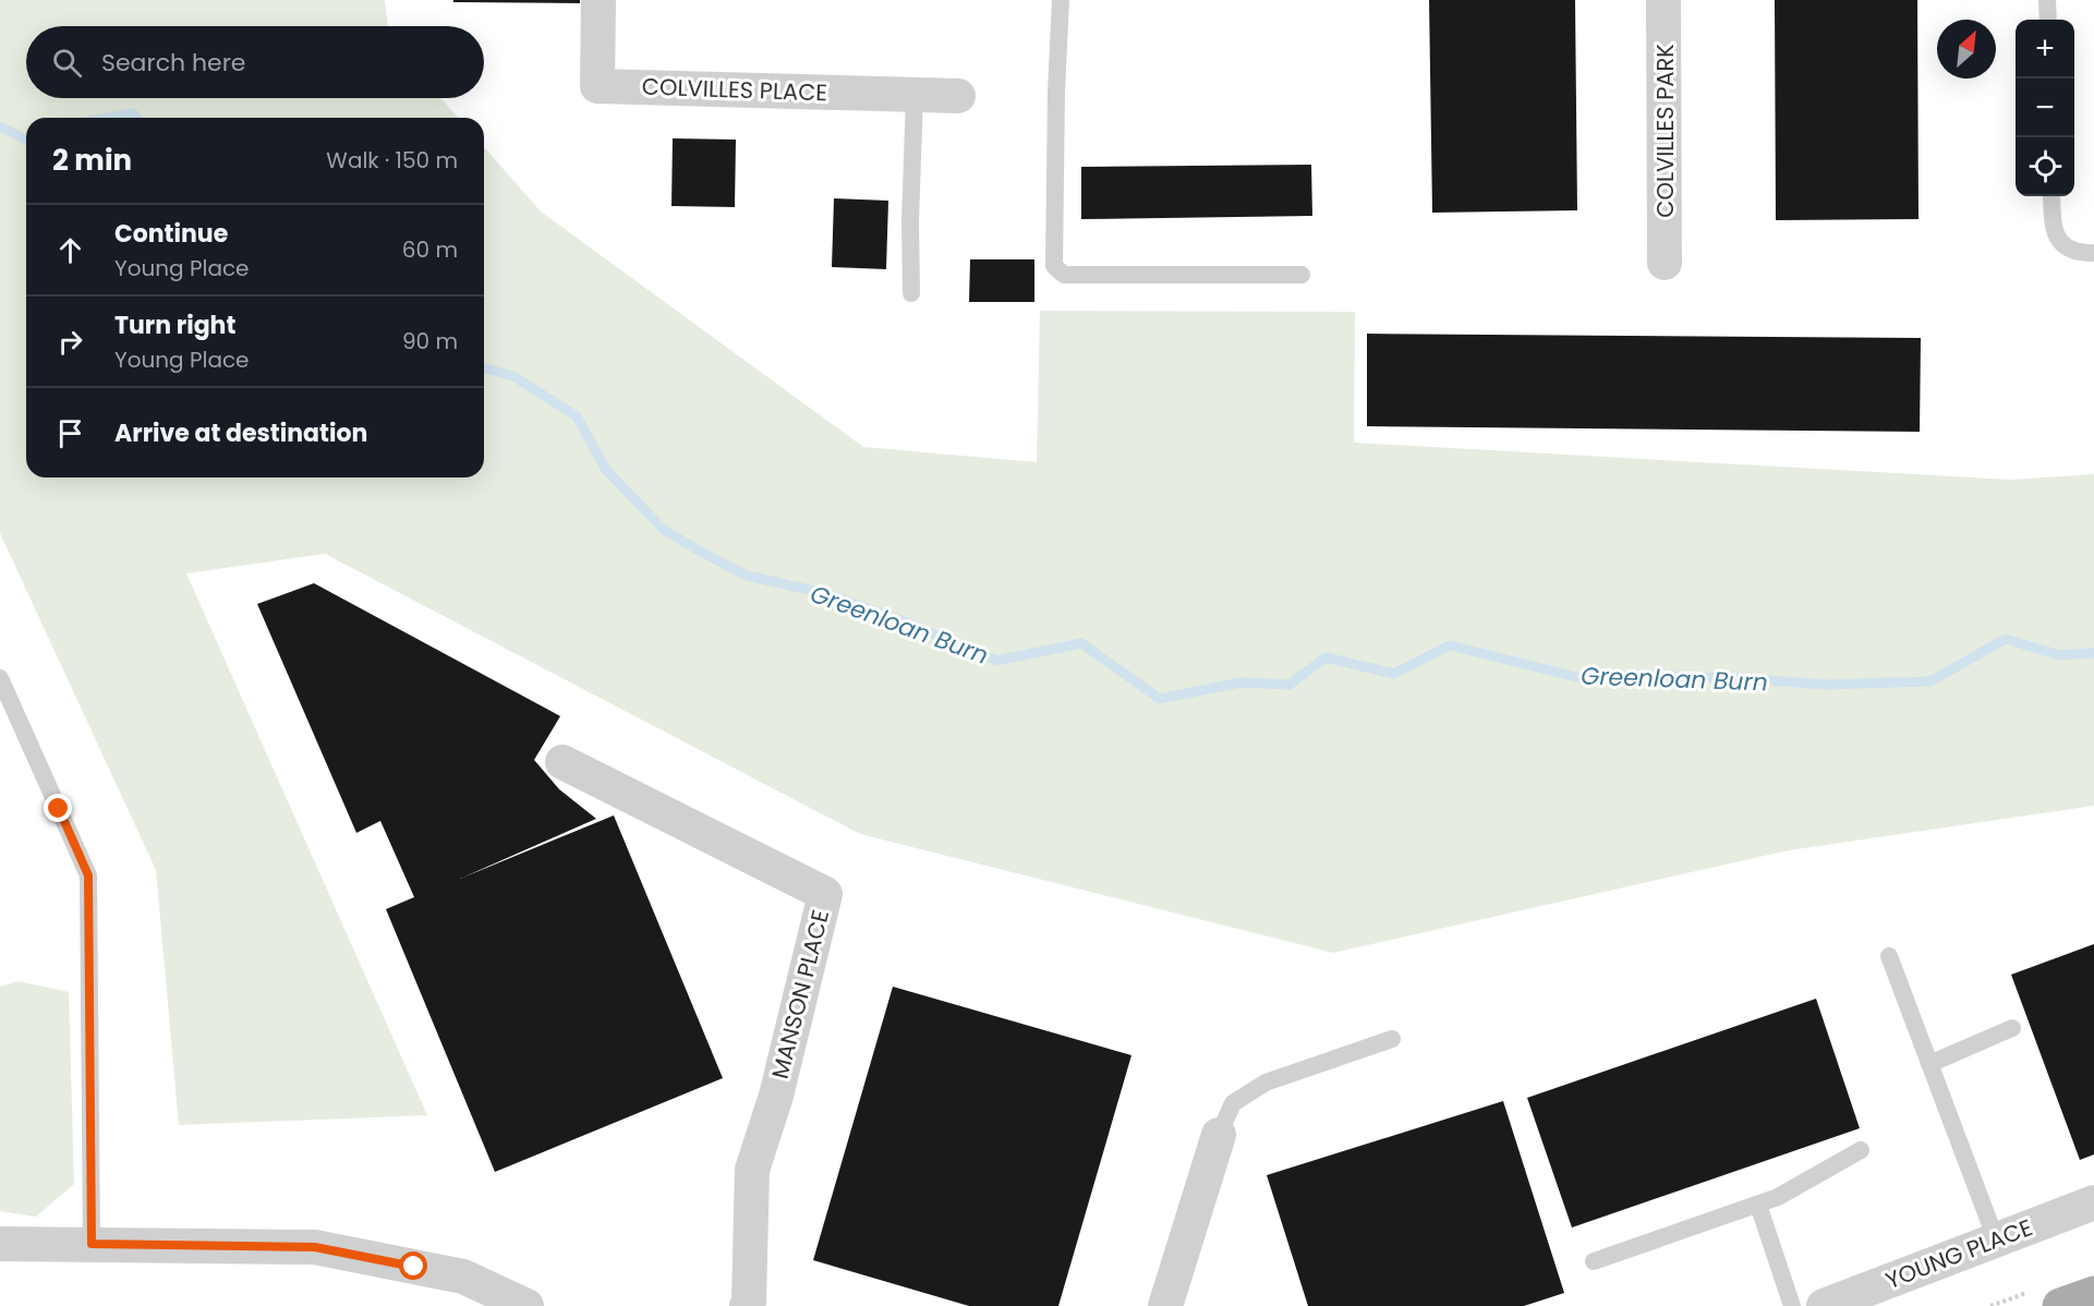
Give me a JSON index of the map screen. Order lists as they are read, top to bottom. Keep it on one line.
{"streets":{"street":["COLVILLES PLACE","COLVILLES PARK","MANSON PLACE","YOUNG PLACE"]},"water":["Greenloan Burn"],"north":"top right","page":{"map_buttons":["+","−"],"search":"Search here","heading":["2 min","Walk · 150 m"],"list":[["Continue","Young Place","60 m"],["Turn right","Young Place","90 m"],"Arrive at destination"]}}
